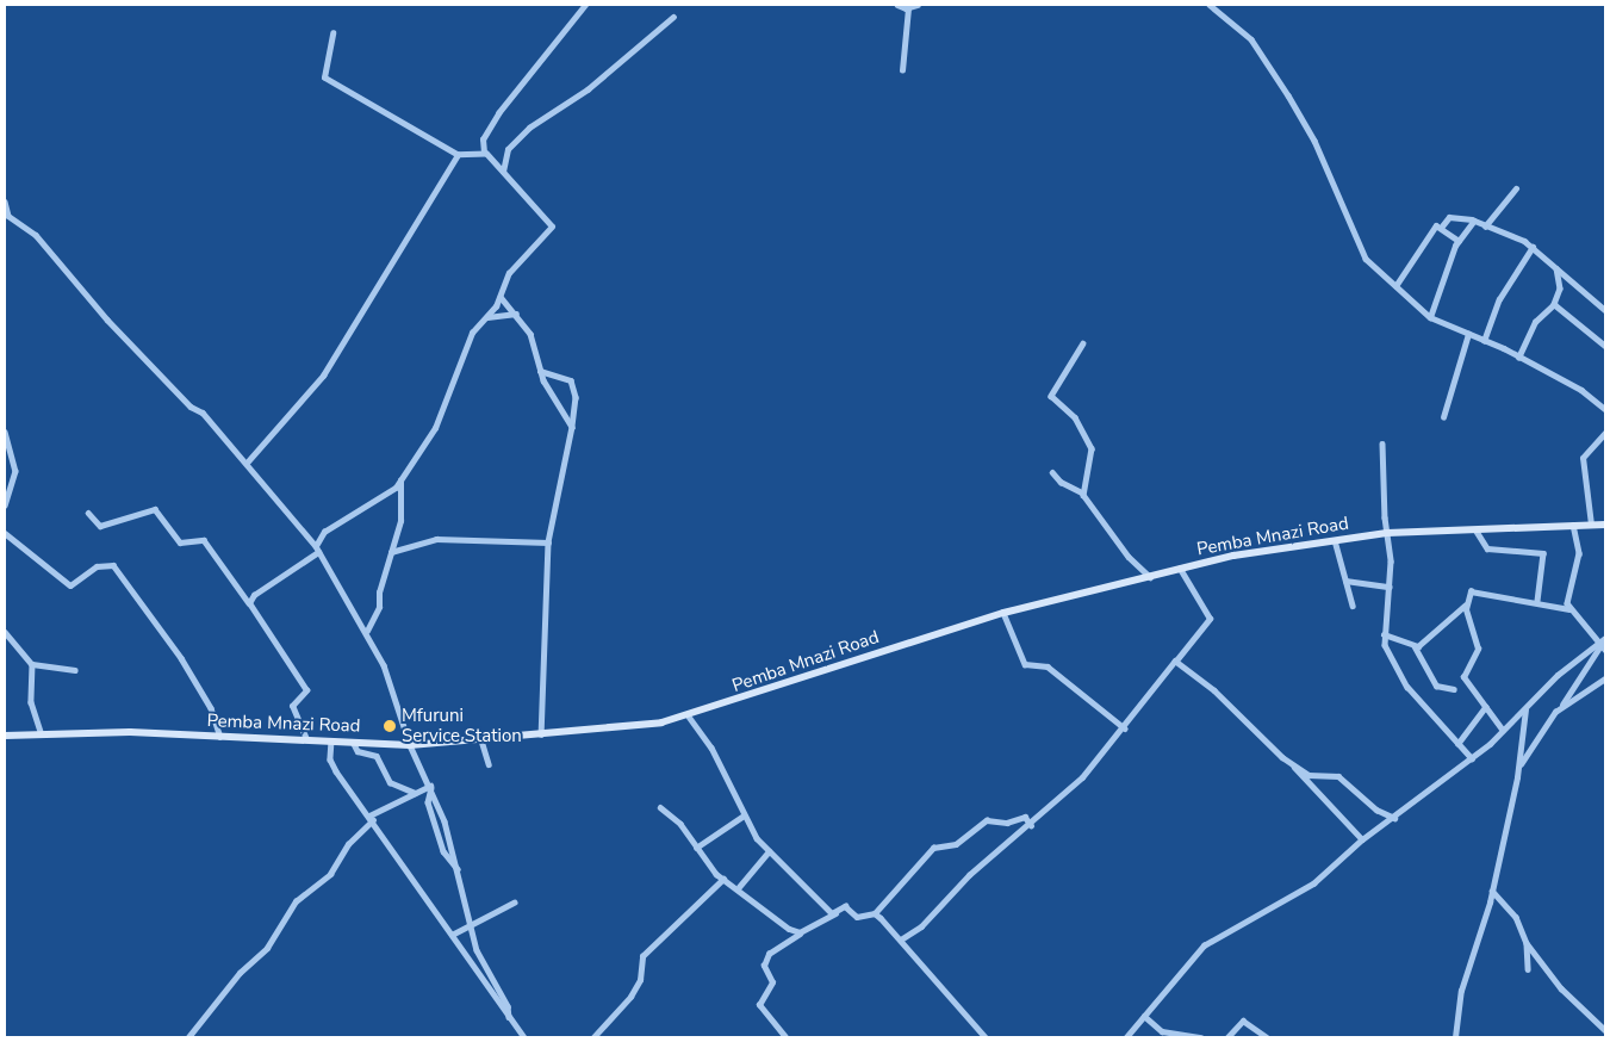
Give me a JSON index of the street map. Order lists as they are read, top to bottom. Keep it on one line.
{"streets":{"main road":["Pemba Mnazi Road"]},"places":["Mfuruni Service Station"]}
